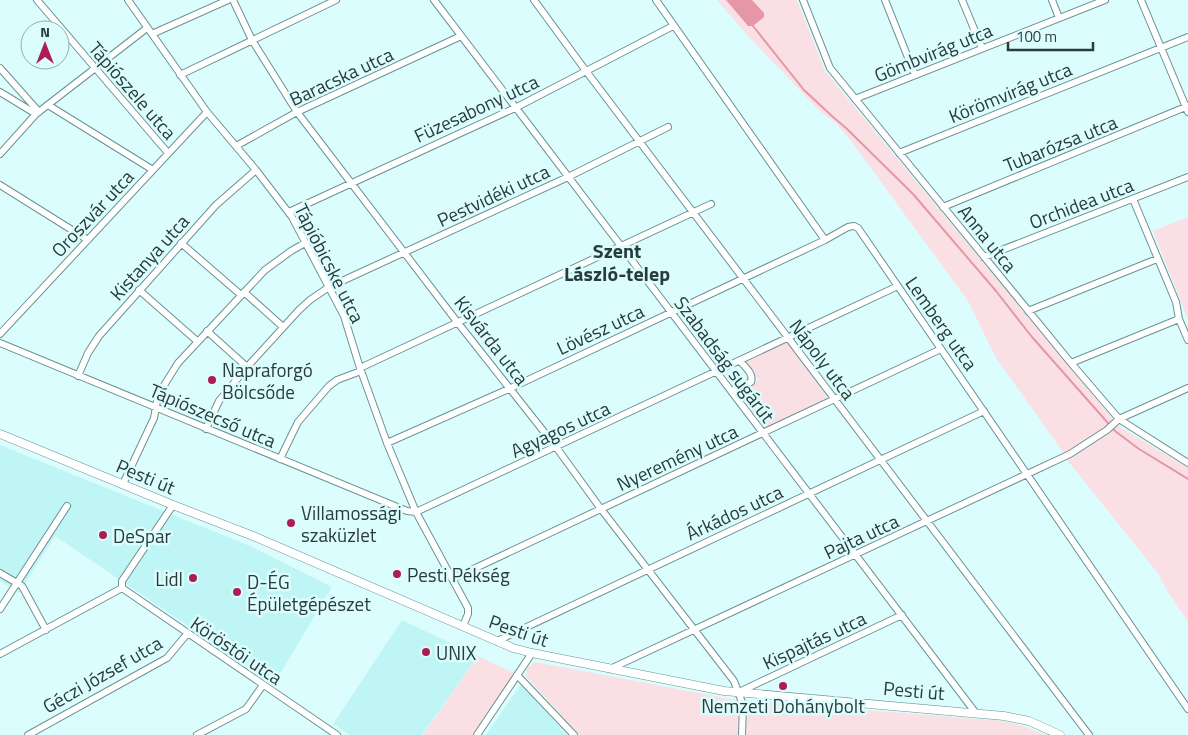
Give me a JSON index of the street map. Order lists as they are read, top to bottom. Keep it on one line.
{"streets":{"main road":["Pesti út"],"street":["Gömbvirág utca","Baracska utca","Tápiószele utca","Körömvirág utca","Füzesabony utca","Tubarózsa utca","Pestvidéki utca","Orchidea utca","Oroszvár utca","Anna utca","Kistanya utca","Tápióbicske utca","Lemberg utca","Lövész utca","Kisvárda utca","Szabadság sugárút","Nápoly utca","Tápiószecső utca","Agyagos utca","Nyeremény utca","Árkádos utca","Pajta utca","Kispajtás utca","Köröstói utca","Géczi József utca"]},"crossings":[["Gömbvirág utca","Anna utca"],["Baracska utca","Tápióbicske utca"],["Baracska utca","Kisvárda utca"],["Baracska utca","Szabadság sugárút"],["Tápiószele utca","Oroszvár utca"],["Körömvirág utca","Anna utca"],["Füzesabony utca","Tápióbicske utca"],["Füzesabony utca","Kisvárda utca"],["Füzesabony utca","Szabadság sugárút"],["Füzesabony utca","Nápoly utca"],["Tubarózsa utca","Anna utca"],["Pestvidéki utca","Tápióbicske utca"],["Pestvidéki utca","Kisvárda utca"],["Pestvidéki utca","Szabadság sugárút"],["Pestvidéki utca","Nápoly utca"],["Pestvidéki utca","Tápiószecső utca"],["Orchidea utca","Anna utca"],["Oroszvár utca","Tápióbicske utca"],["Anna utca","Pajta utca"],["Kistanya utca","Tápióbicske utca"],["Kistanya utca","Tápiószecső utca"],["Tápióbicske utca","Lövész utca"],["Tápióbicske utca","Tápiószecső utca"],["Tápióbicske utca","Agyagos utca"],["Tápióbicske utca","Nyeremény utca"],["Tápióbicske utca","Pesti út"],["Lemberg utca","Lövész utca"],["Lemberg utca","Nyeremény utca"],["Lemberg utca","Árkádos utca"],["Lemberg utca","Pajta utca"],["Lövész utca","Kisvárda utca"],["Lövész utca","Szabadság sugárút"],["Lövész utca","Nápoly utca"],["Kisvárda utca","Agyagos utca"],["Kisvárda utca","Nyeremény utca"],["Kisvárda utca","Pesti út"],["Kisvárda utca","Árkádos utca"],["Kisvárda utca","Pajta utca"],["Kisvárda utca","Kispajtás utca"],["Szabadság sugárút","Agyagos utca"],["Szabadság sugárút","Nyeremény utca"],["Szabadság sugárút","Pesti út"],["Szabadság sugárút","Árkádos utca"],["Szabadság sugárút","Pajta utca"],["Szabadság sugárút","Kispajtás utca"],["Nápoly utca","Nyeremény utca"],["Nápoly utca","Árkádos utca"],["Nápoly utca","Pajta utca"],["Tápiószecső utca","Agyagos utca"],["Pesti út","Árkádos utca"],["Pesti út","Pajta utca"],["Pesti út","Kispajtás utca"],["Köröstói utca","Géczi József utca"]],"districts":["Szent László-telep"],"places":["Napraforgó Bölcsőde","Villamossági szaküzlet","DeSpar","Pesti Pékség","Lidl","D-ÉG Épületgépészet","UNIX","Nemzeti Dohánybolt"],"scale_bar":"100 m","north":"top"}
